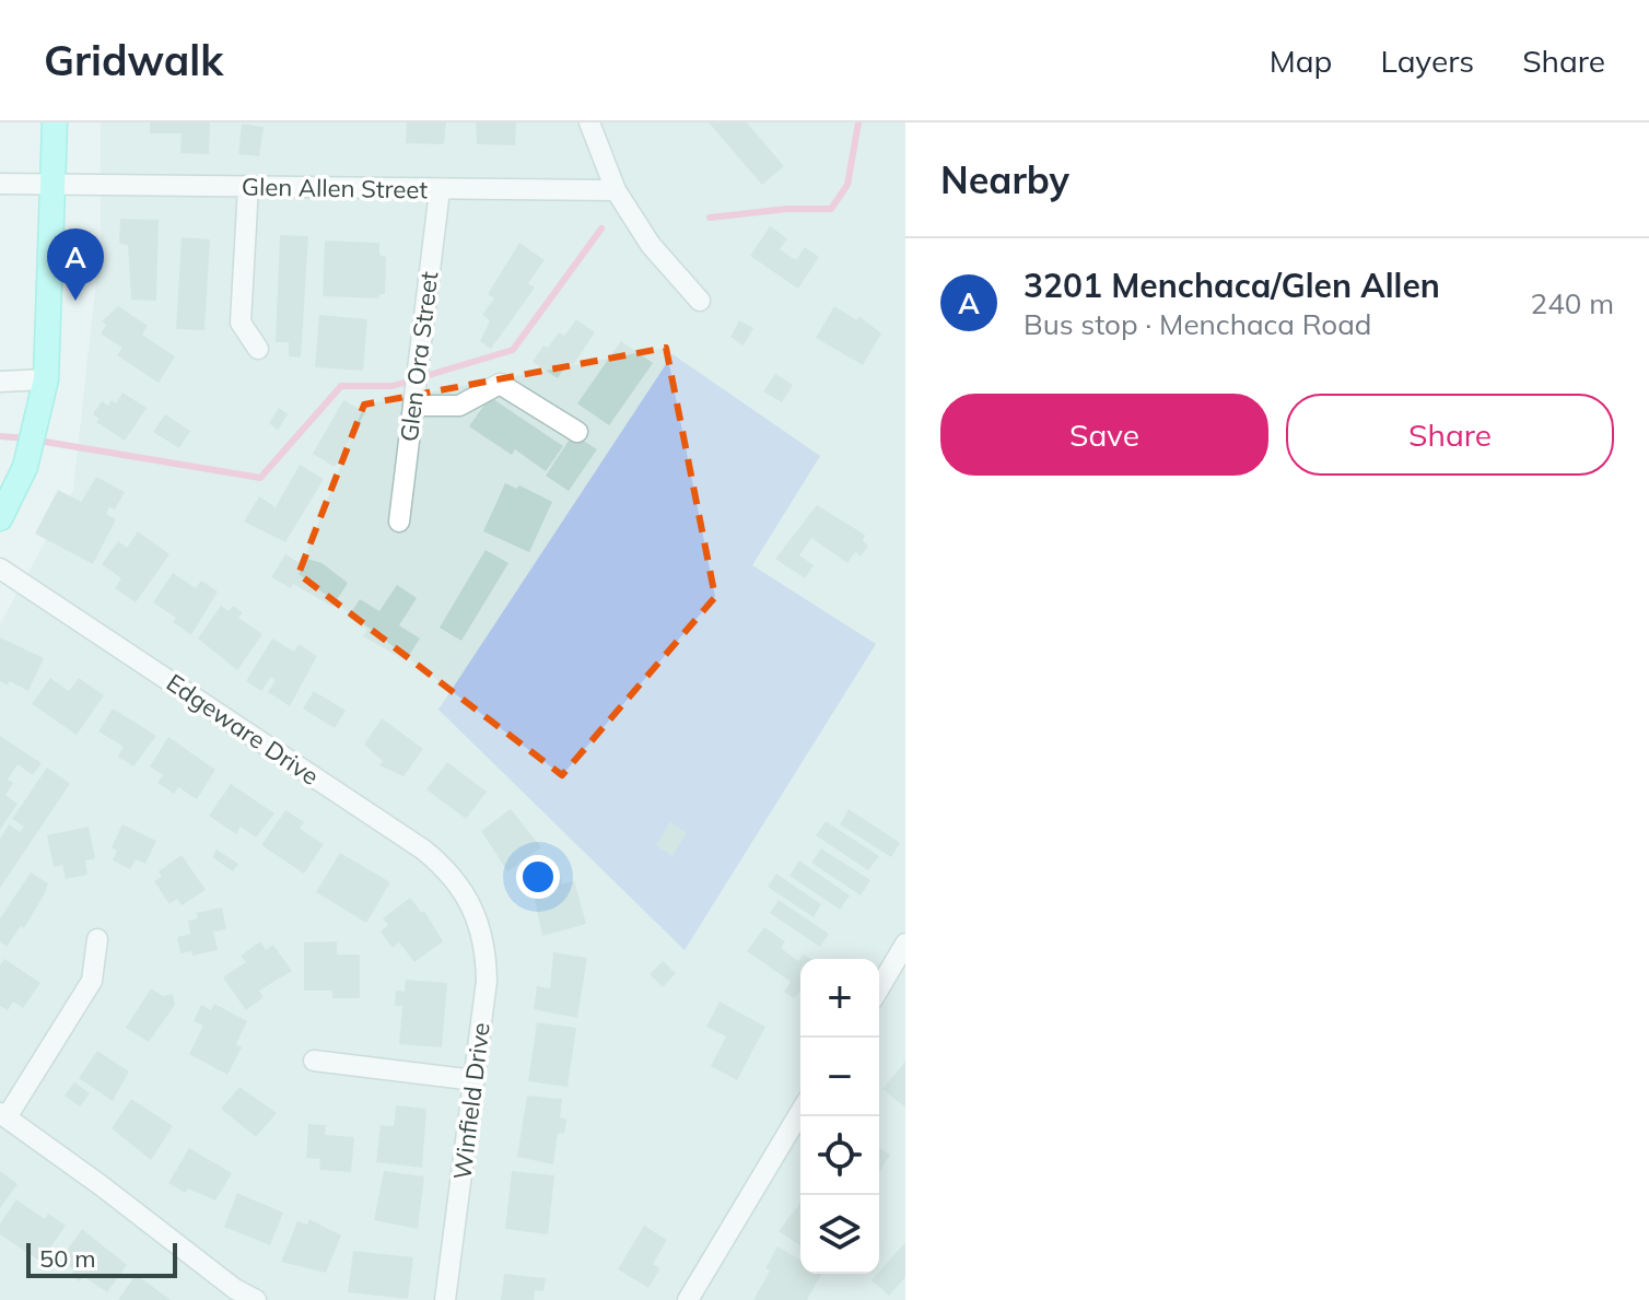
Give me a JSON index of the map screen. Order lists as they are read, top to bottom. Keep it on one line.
{"streets":{"street":["Glen Allen Street","Glen Ora Street","Edgeware Drive","Winfield Drive"]},"crossings":[["Glen Allen Street","Glen Ora Street"],["Edgeware Drive","Winfield Drive"]],"scale_bar":"50 m","page":{"header":"Gridwalk","nav":["Map","Layers","Share"],"heading":"Nearby","pins":"A","list":[{"mark":"A","name":"3201 Menchaca/Glen Allen","note":"Bus stop · Menchaca Road","value":"240 m"}],"buttons":["Save","Share"],"map_buttons":["+","−"],"scale":"50 m"}}
